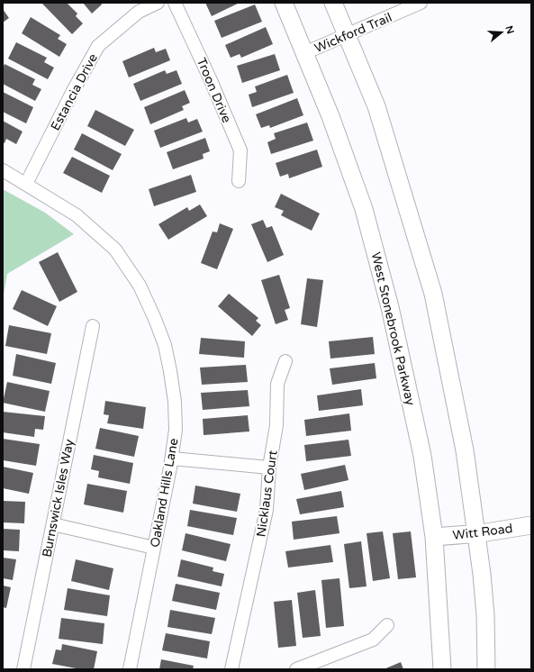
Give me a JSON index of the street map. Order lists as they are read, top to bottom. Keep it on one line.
{"streets":{"street":["Wickford Trail","Troon Drive","Estancia Drive","West Stonebrook Parkway","Oakland Hills Lane","Nicklaus Court","Burnswick Isles Way","Witt Road"]},"crossings":[["Wickford Trail","West Stonebrook Parkway"],["Estancia Drive","Oakland Hills Lane"],["West Stonebrook Parkway","Witt Road"]],"north":"right"}
